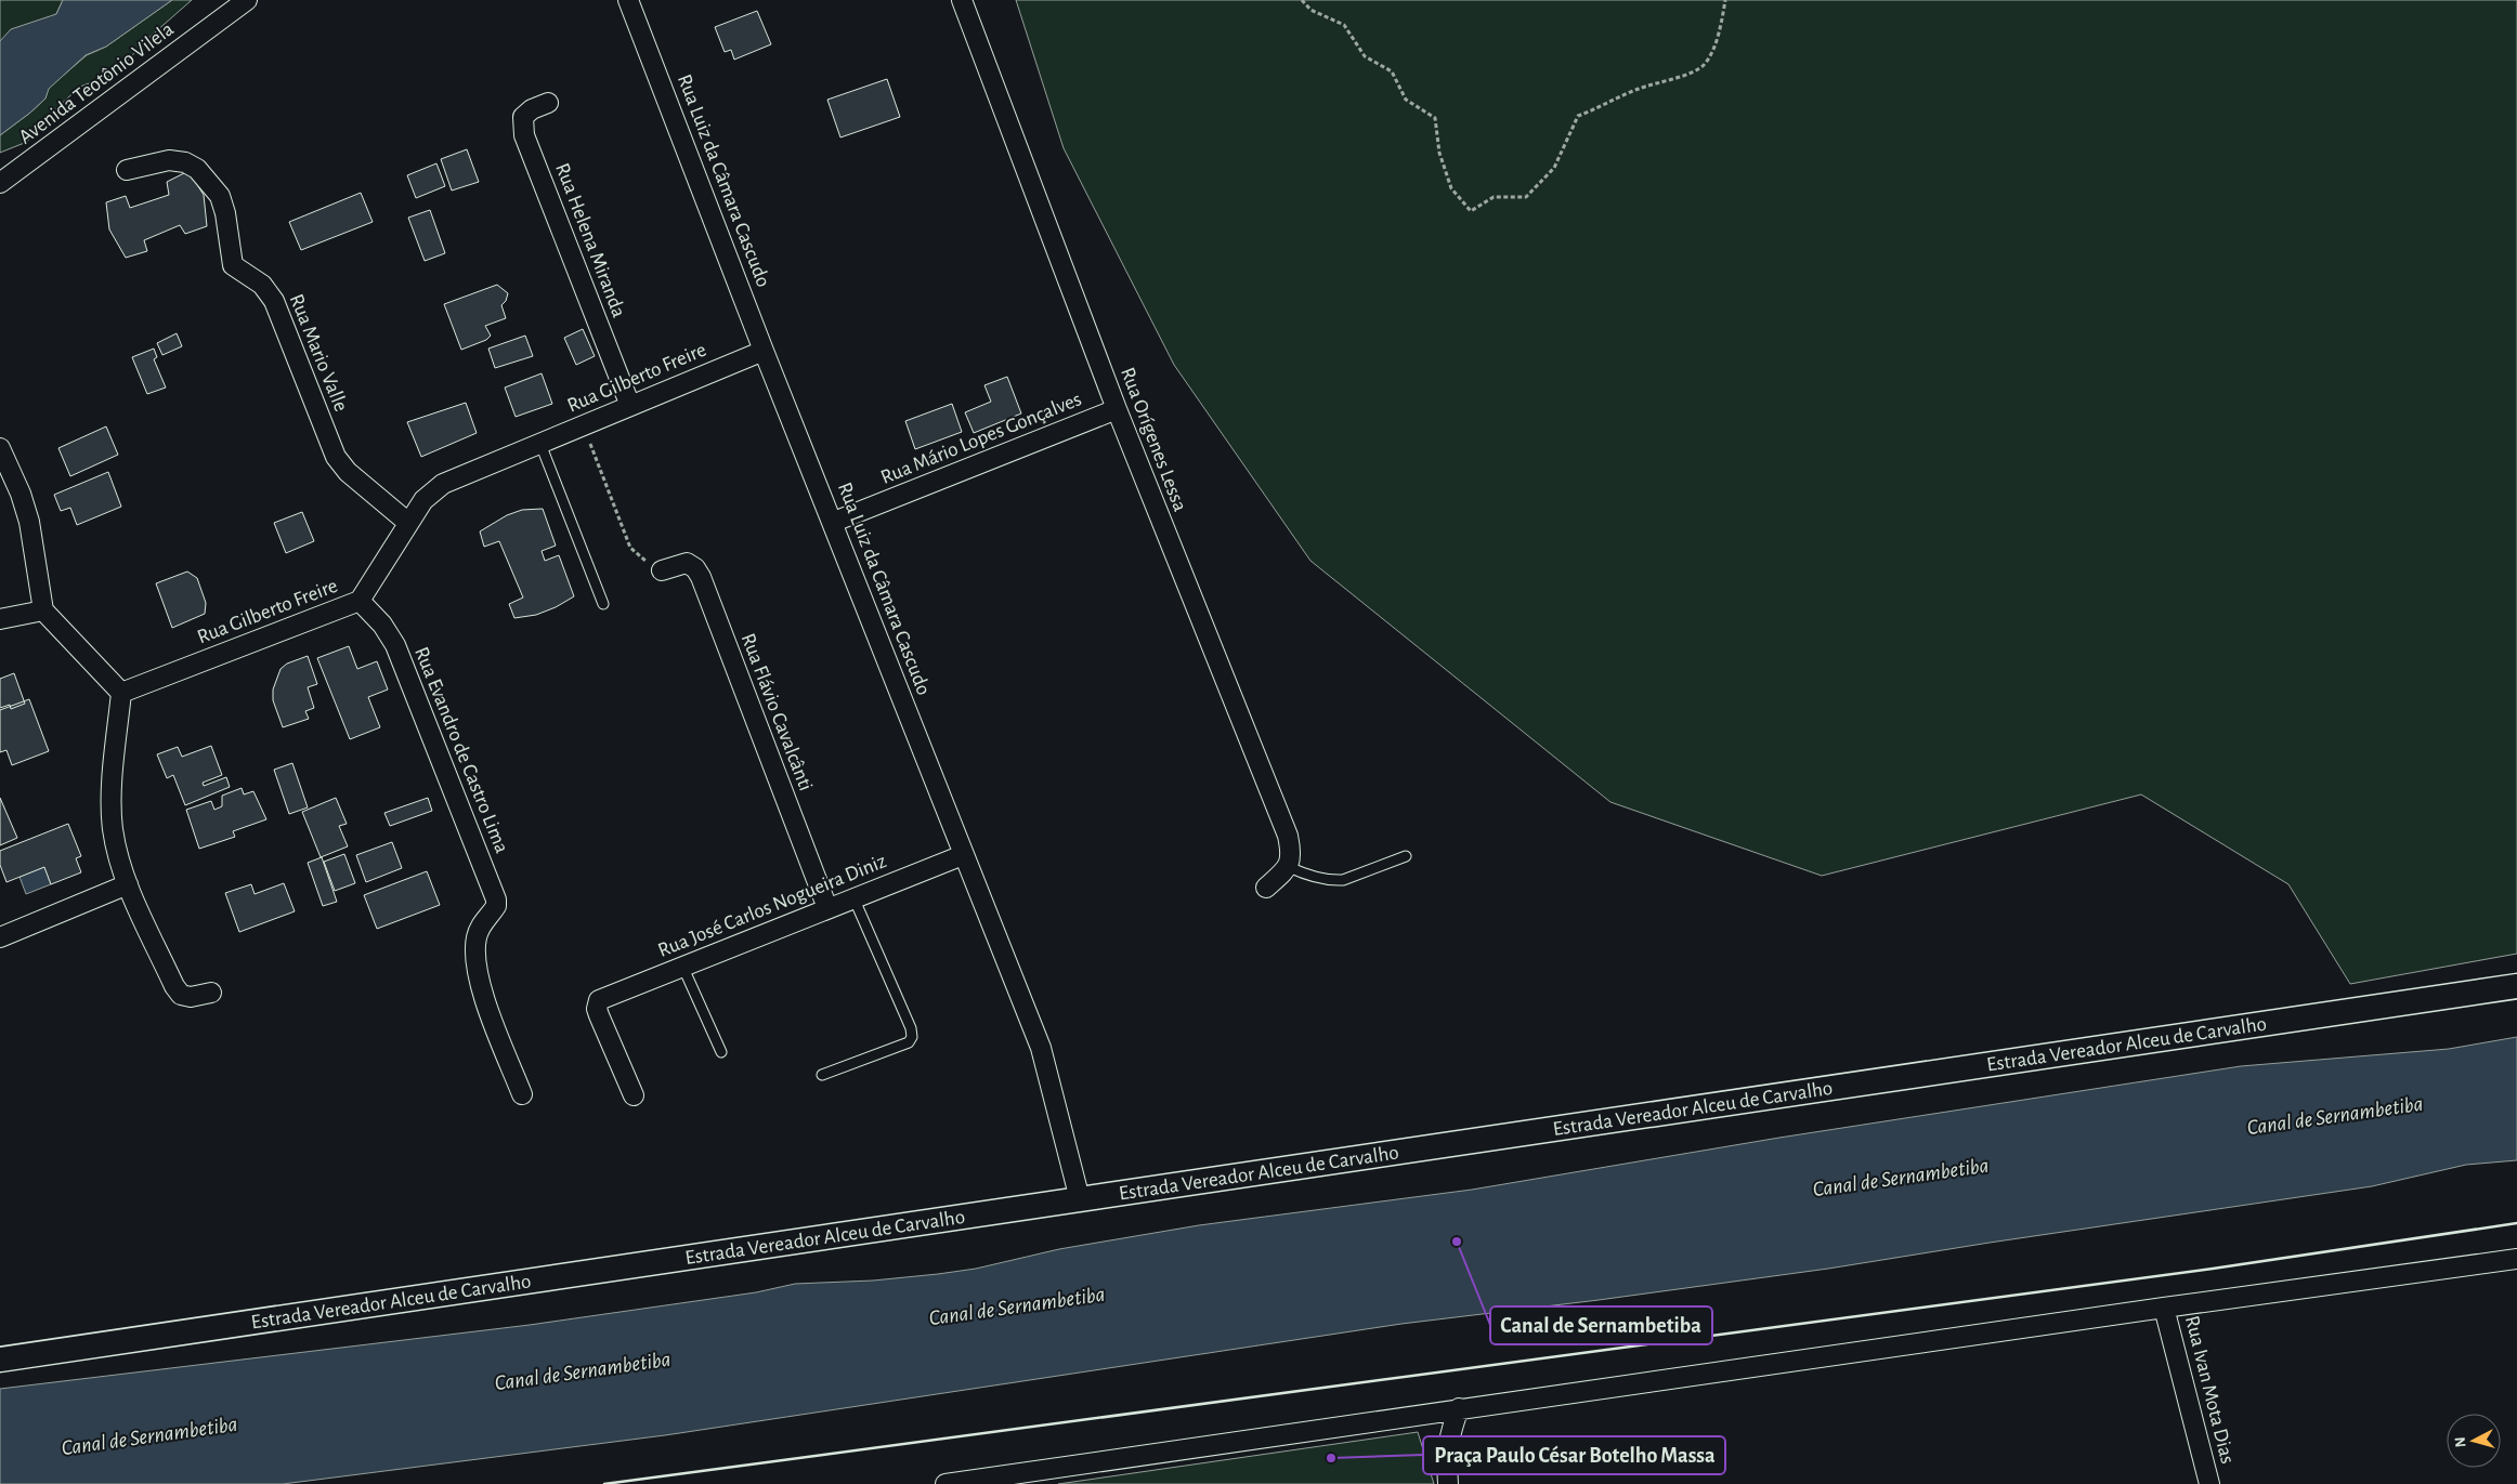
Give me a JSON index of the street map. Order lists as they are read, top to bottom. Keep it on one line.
{"streets":{"street":["Avenida Teotônio Vilela","Rua Luiz da Câmara Cascudo","Rua Helena Miranda","Rua Mario Valle","Rua Gilberto Freire","Rua Mário Lopes Gonçalves","Rua Orígenes Lessa","Rua Flávio Cavalcânti","Rua Evandro de Castro Lima","Rua José Carlos Nogueira Diniz","Estrada Vereador Alceu de Carvalho","Rua Ivan Mota Dias"]},"crossings":[["Rua Luiz da Câmara Cascudo","Rua Gilberto Freire"],["Rua Luiz da Câmara Cascudo","Rua Mário Lopes Gonçalves"],["Rua Luiz da Câmara Cascudo","Rua José Carlos Nogueira Diniz"],["Rua Luiz da Câmara Cascudo","Estrada Vereador Alceu de Carvalho"],["Rua Helena Miranda","Rua Gilberto Freire"],["Rua Mario Valle","Rua Gilberto Freire"],["Rua Gilberto Freire","Rua Evandro de Castro Lima"],["Rua Mário Lopes Gonçalves","Rua Orígenes Lessa"],["Rua Flávio Cavalcânti","Rua José Carlos Nogueira Diniz"]],"water":["Canal de Sernambetiba"],"places":["Canal de Sernambetiba","Praça Paulo César Botelho Massa"],"north":"left"}
